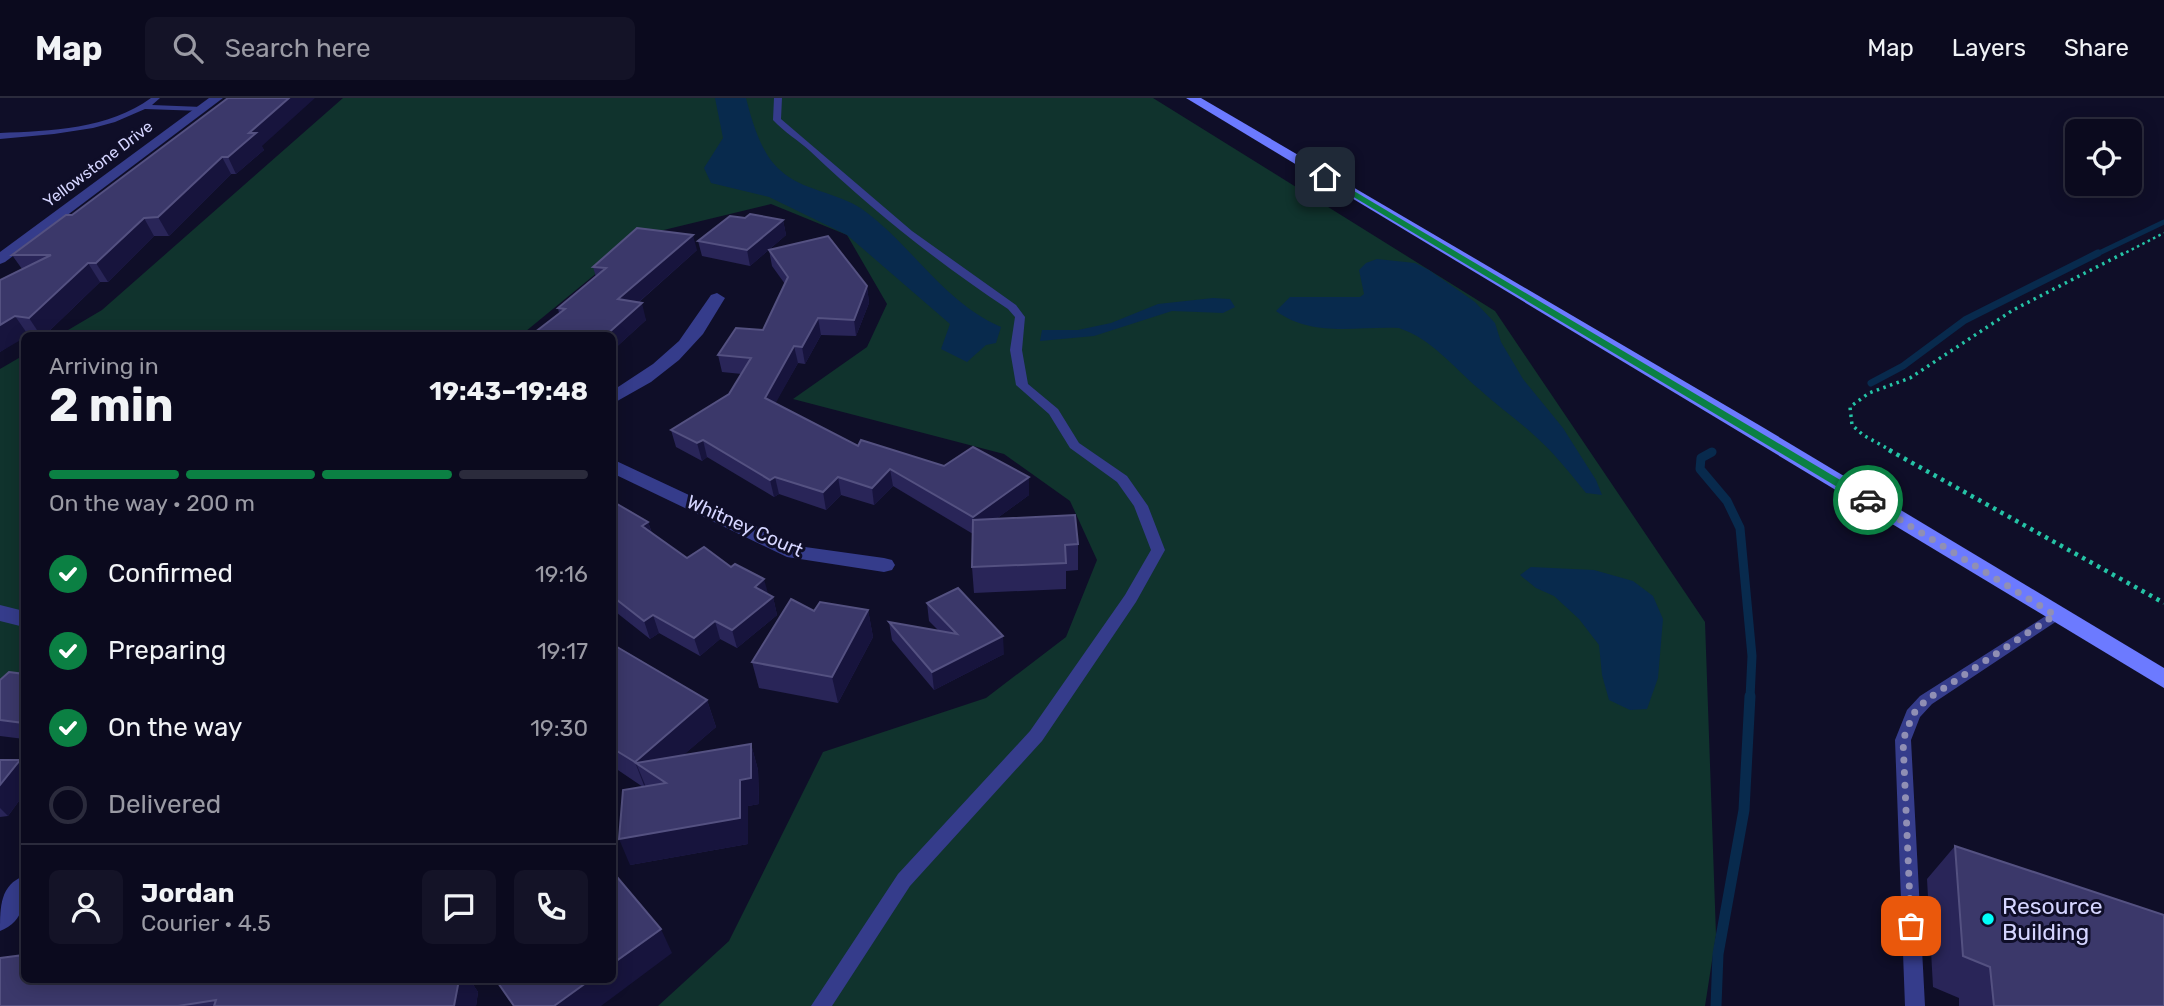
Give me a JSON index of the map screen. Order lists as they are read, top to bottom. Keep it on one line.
{"streets":{"street":["Yellowstone Drive","Whitney Court"]},"places":["Resource Building"],"page":{"header":"Map","search":"Search here","nav":["Map","Layers","Share"],"heading":["2 min","Arriving in","19:43–19:48"],"panel":["Jordan","Courier · 4.5"],"bar":"On the way · 200 m","list":[["Confirmed","19:16"],["Preparing","19:17"],["On the way","19:30"],"Delivered"]}}
